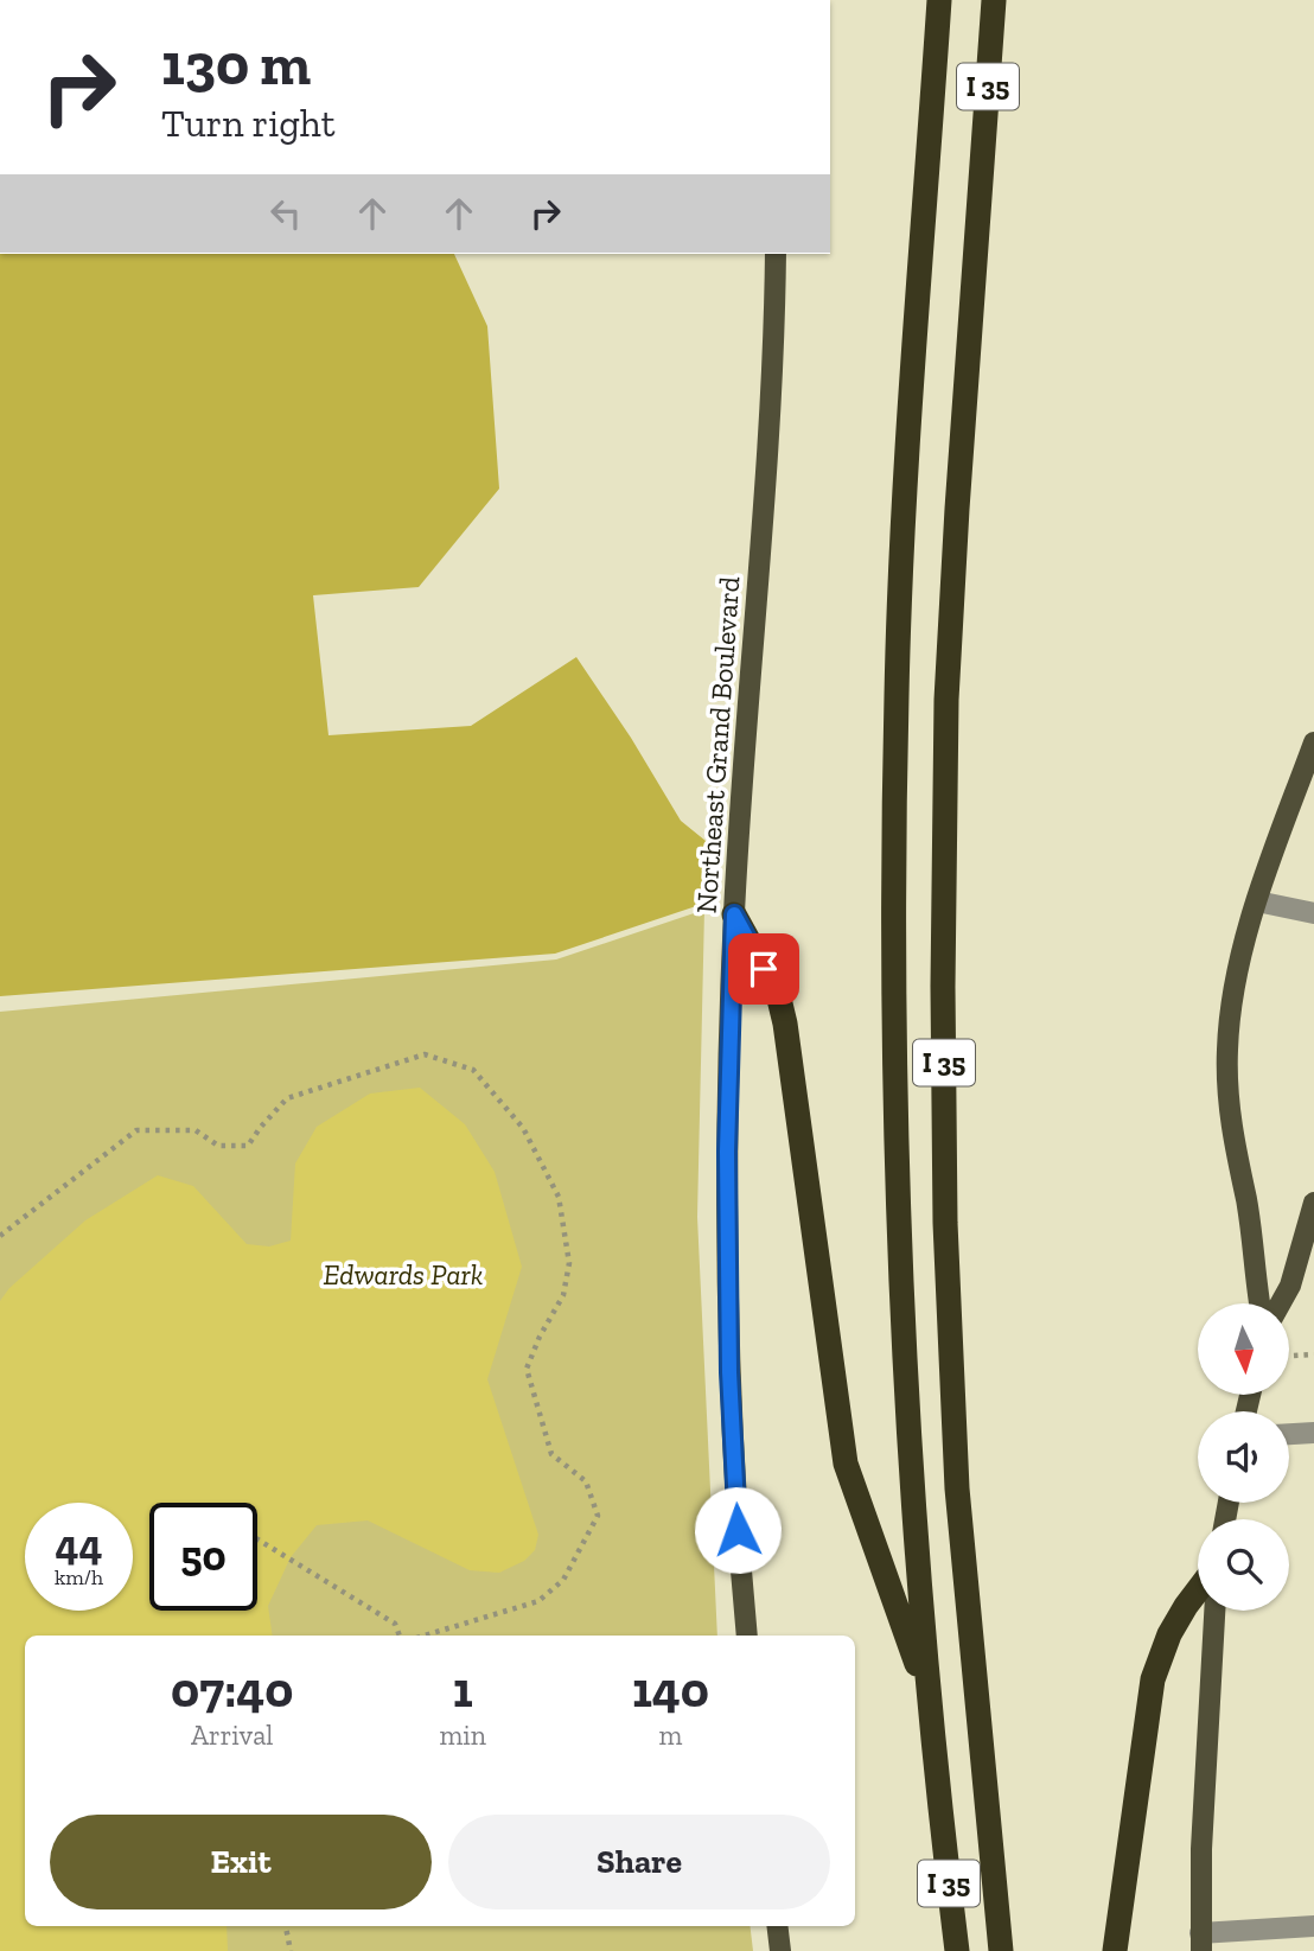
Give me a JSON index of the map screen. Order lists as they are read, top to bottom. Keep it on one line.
{"streets":{"highway":["I 35"],"main road":["Northeast Grand Boulevard"]},"parks":["Edwards Park"],"north":"bottom","page":{"turn":["130 m","Turn right"],"speed":"44 km/h","limit":"50","eta":["07:40","Arrival","1","min","140","m"],"buttons":["Exit","Share"]}}
